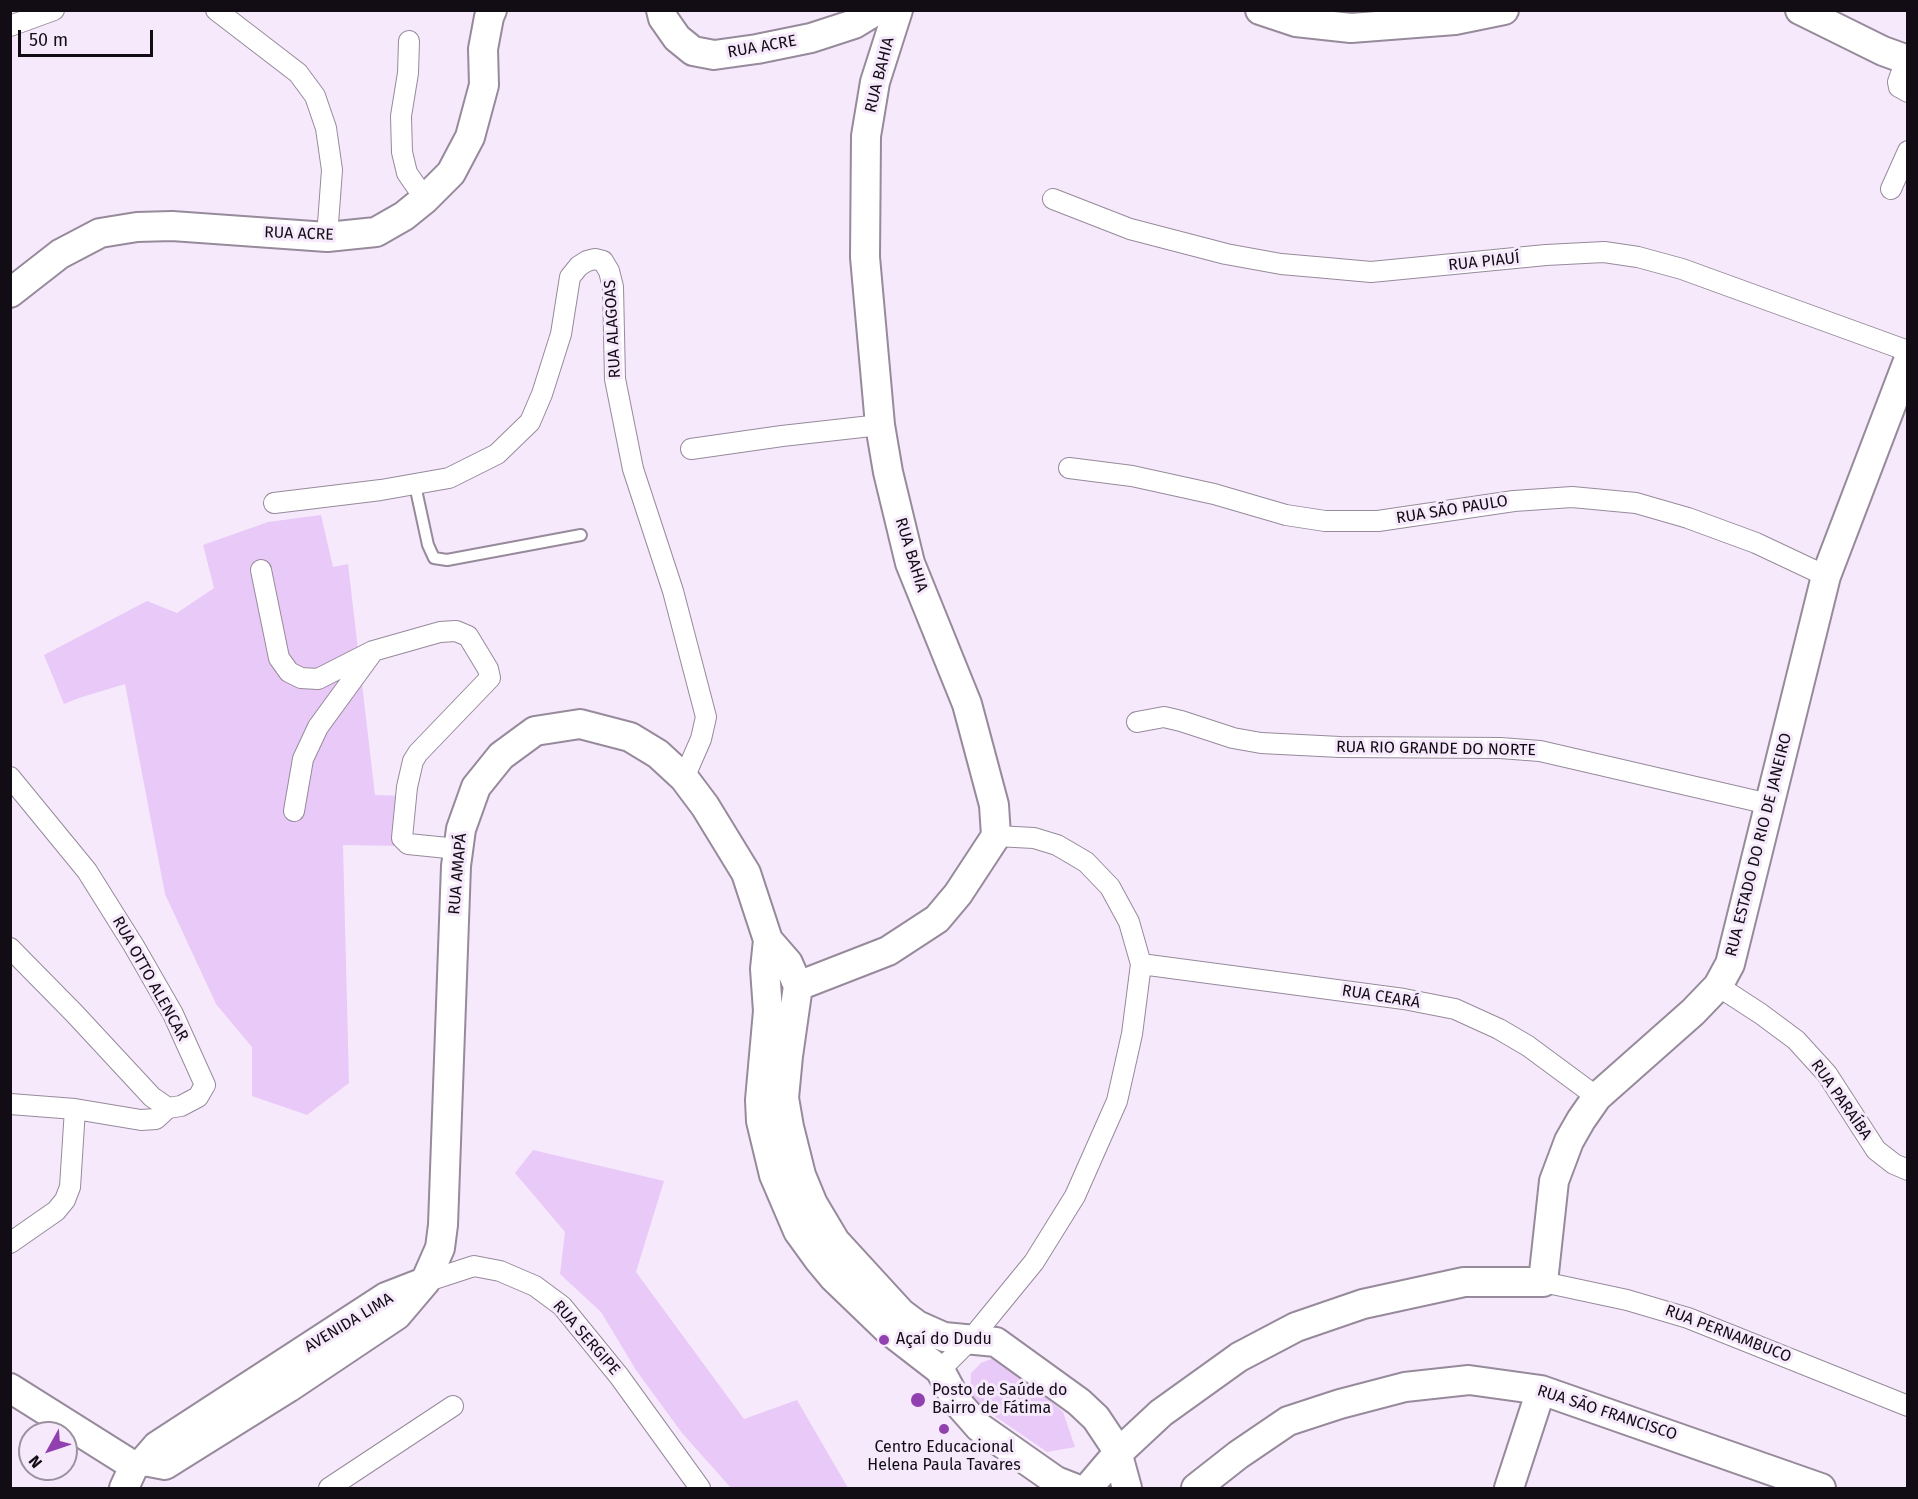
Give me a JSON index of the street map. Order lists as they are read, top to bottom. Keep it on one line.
{"streets":{"street":["RUA ACRE","RUA BAHIA","RUA PIAUÍ","RUA ALAGOAS","RUA SÃO PAULO","RUA RIO GRANDE DO NORTE","RUA ESTADO DO RIO DE JANEIRO","RUA AMAPÁ","RUA OTTO ALENCAR","RUA CEARÁ","RUA PARAÍBA","AVENIDA LIMA","RUA PERNAMBUCO","RUA SERGIPE","RUA SÃO FRANCISCO"]},"crossings":[["RUA ALAGOAS","RUA AMAPÁ"],["RUA SÃO PAULO","RUA ESTADO DO RIO DE JANEIRO"],["RUA RIO GRANDE DO NORTE","RUA ESTADO DO RIO DE JANEIRO"],["RUA ESTADO DO RIO DE JANEIRO","RUA CEARÁ"],["RUA ESTADO DO RIO DE JANEIRO","RUA PARAÍBA"],["RUA ESTADO DO RIO DE JANEIRO","RUA PERNAMBUCO"],["RUA AMAPÁ","AVENIDA LIMA"],["RUA AMAPÁ","RUA SERGIPE"],["AVENIDA LIMA","RUA SERGIPE"]],"places":["Açaí do Dudu","Posto de Saúde do Bairro de Fátima","Centro Educacional Helena Paula Tavares"],"scale_bar":"50 m","north":"bottom left"}
